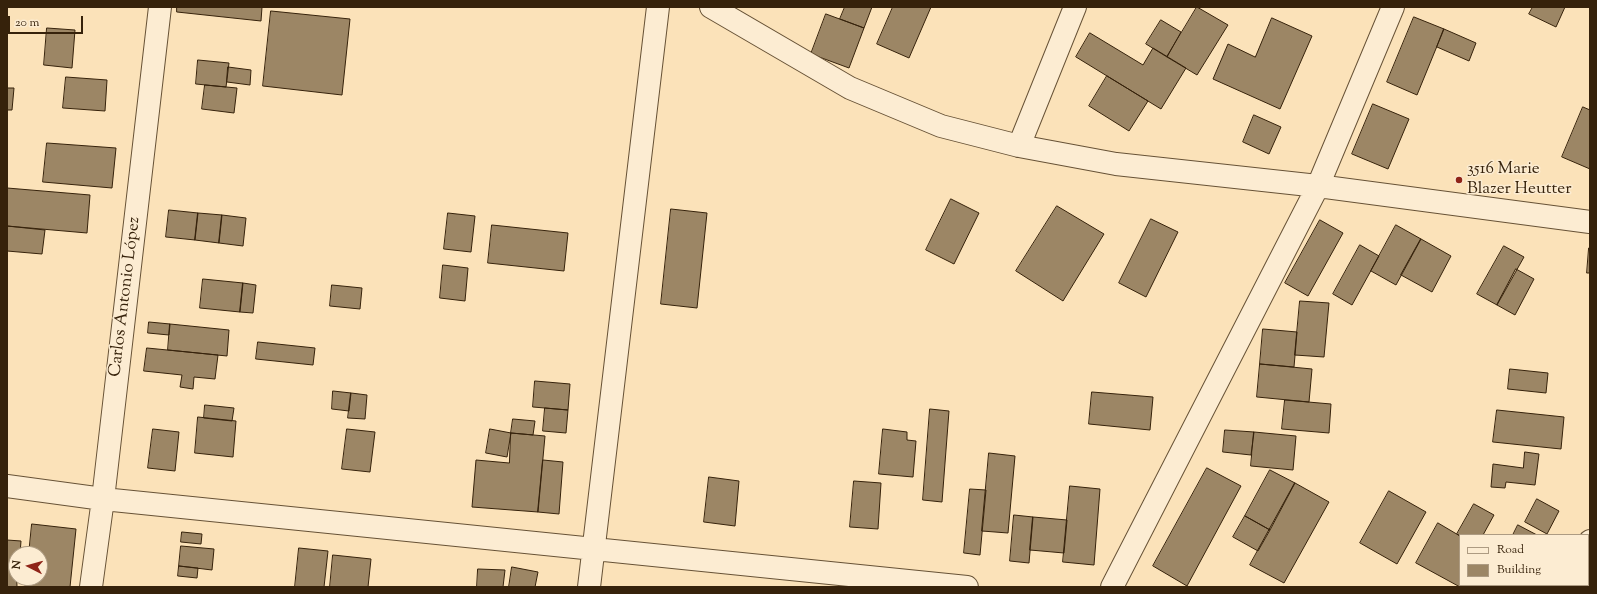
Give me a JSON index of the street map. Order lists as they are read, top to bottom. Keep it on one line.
{"streets":{"street":["Carlos Antonio López"]},"places":["3516 Marie Blazer Heutter"],"legend":["Road","Building"],"scale_bar":"20 m","north":"left"}
